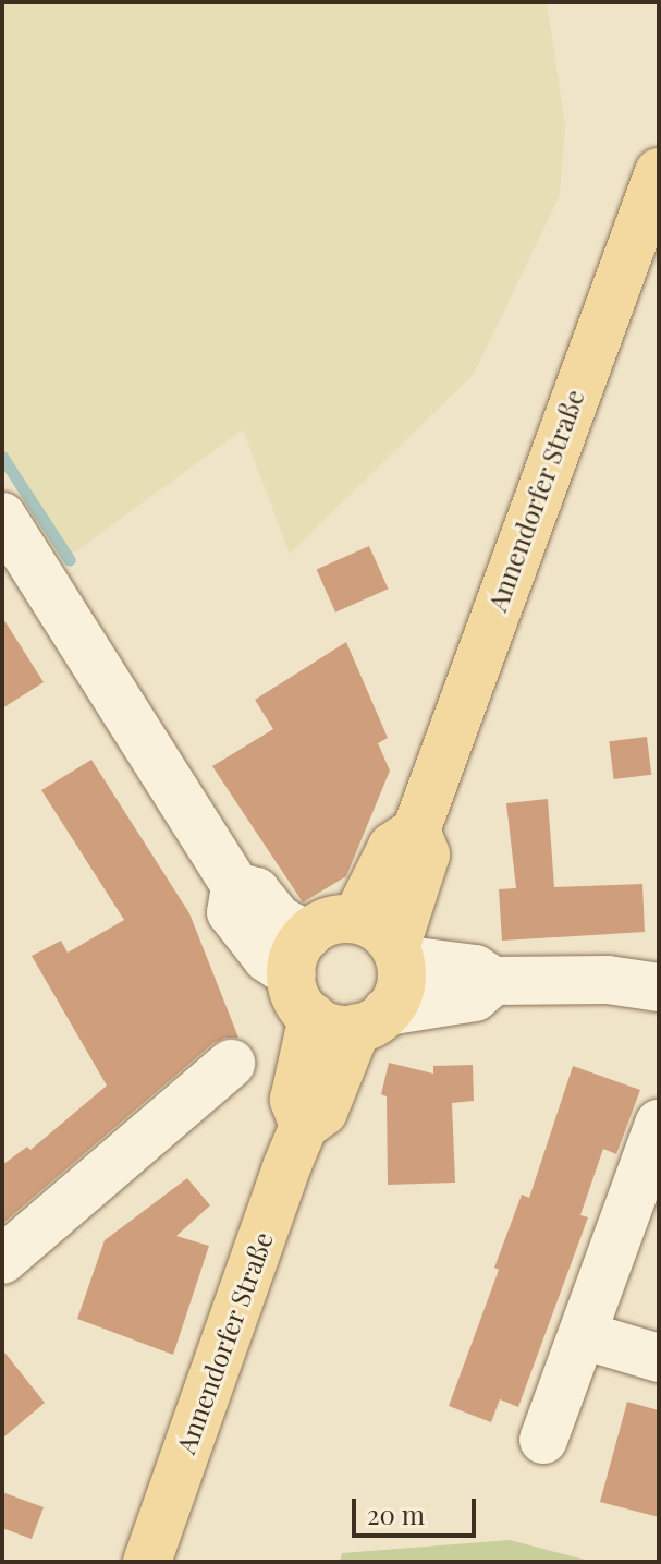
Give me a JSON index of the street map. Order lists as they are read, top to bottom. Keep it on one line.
{"streets":{"main road":["Annendorfer Straße"]},"scale_bar":"20 m"}
